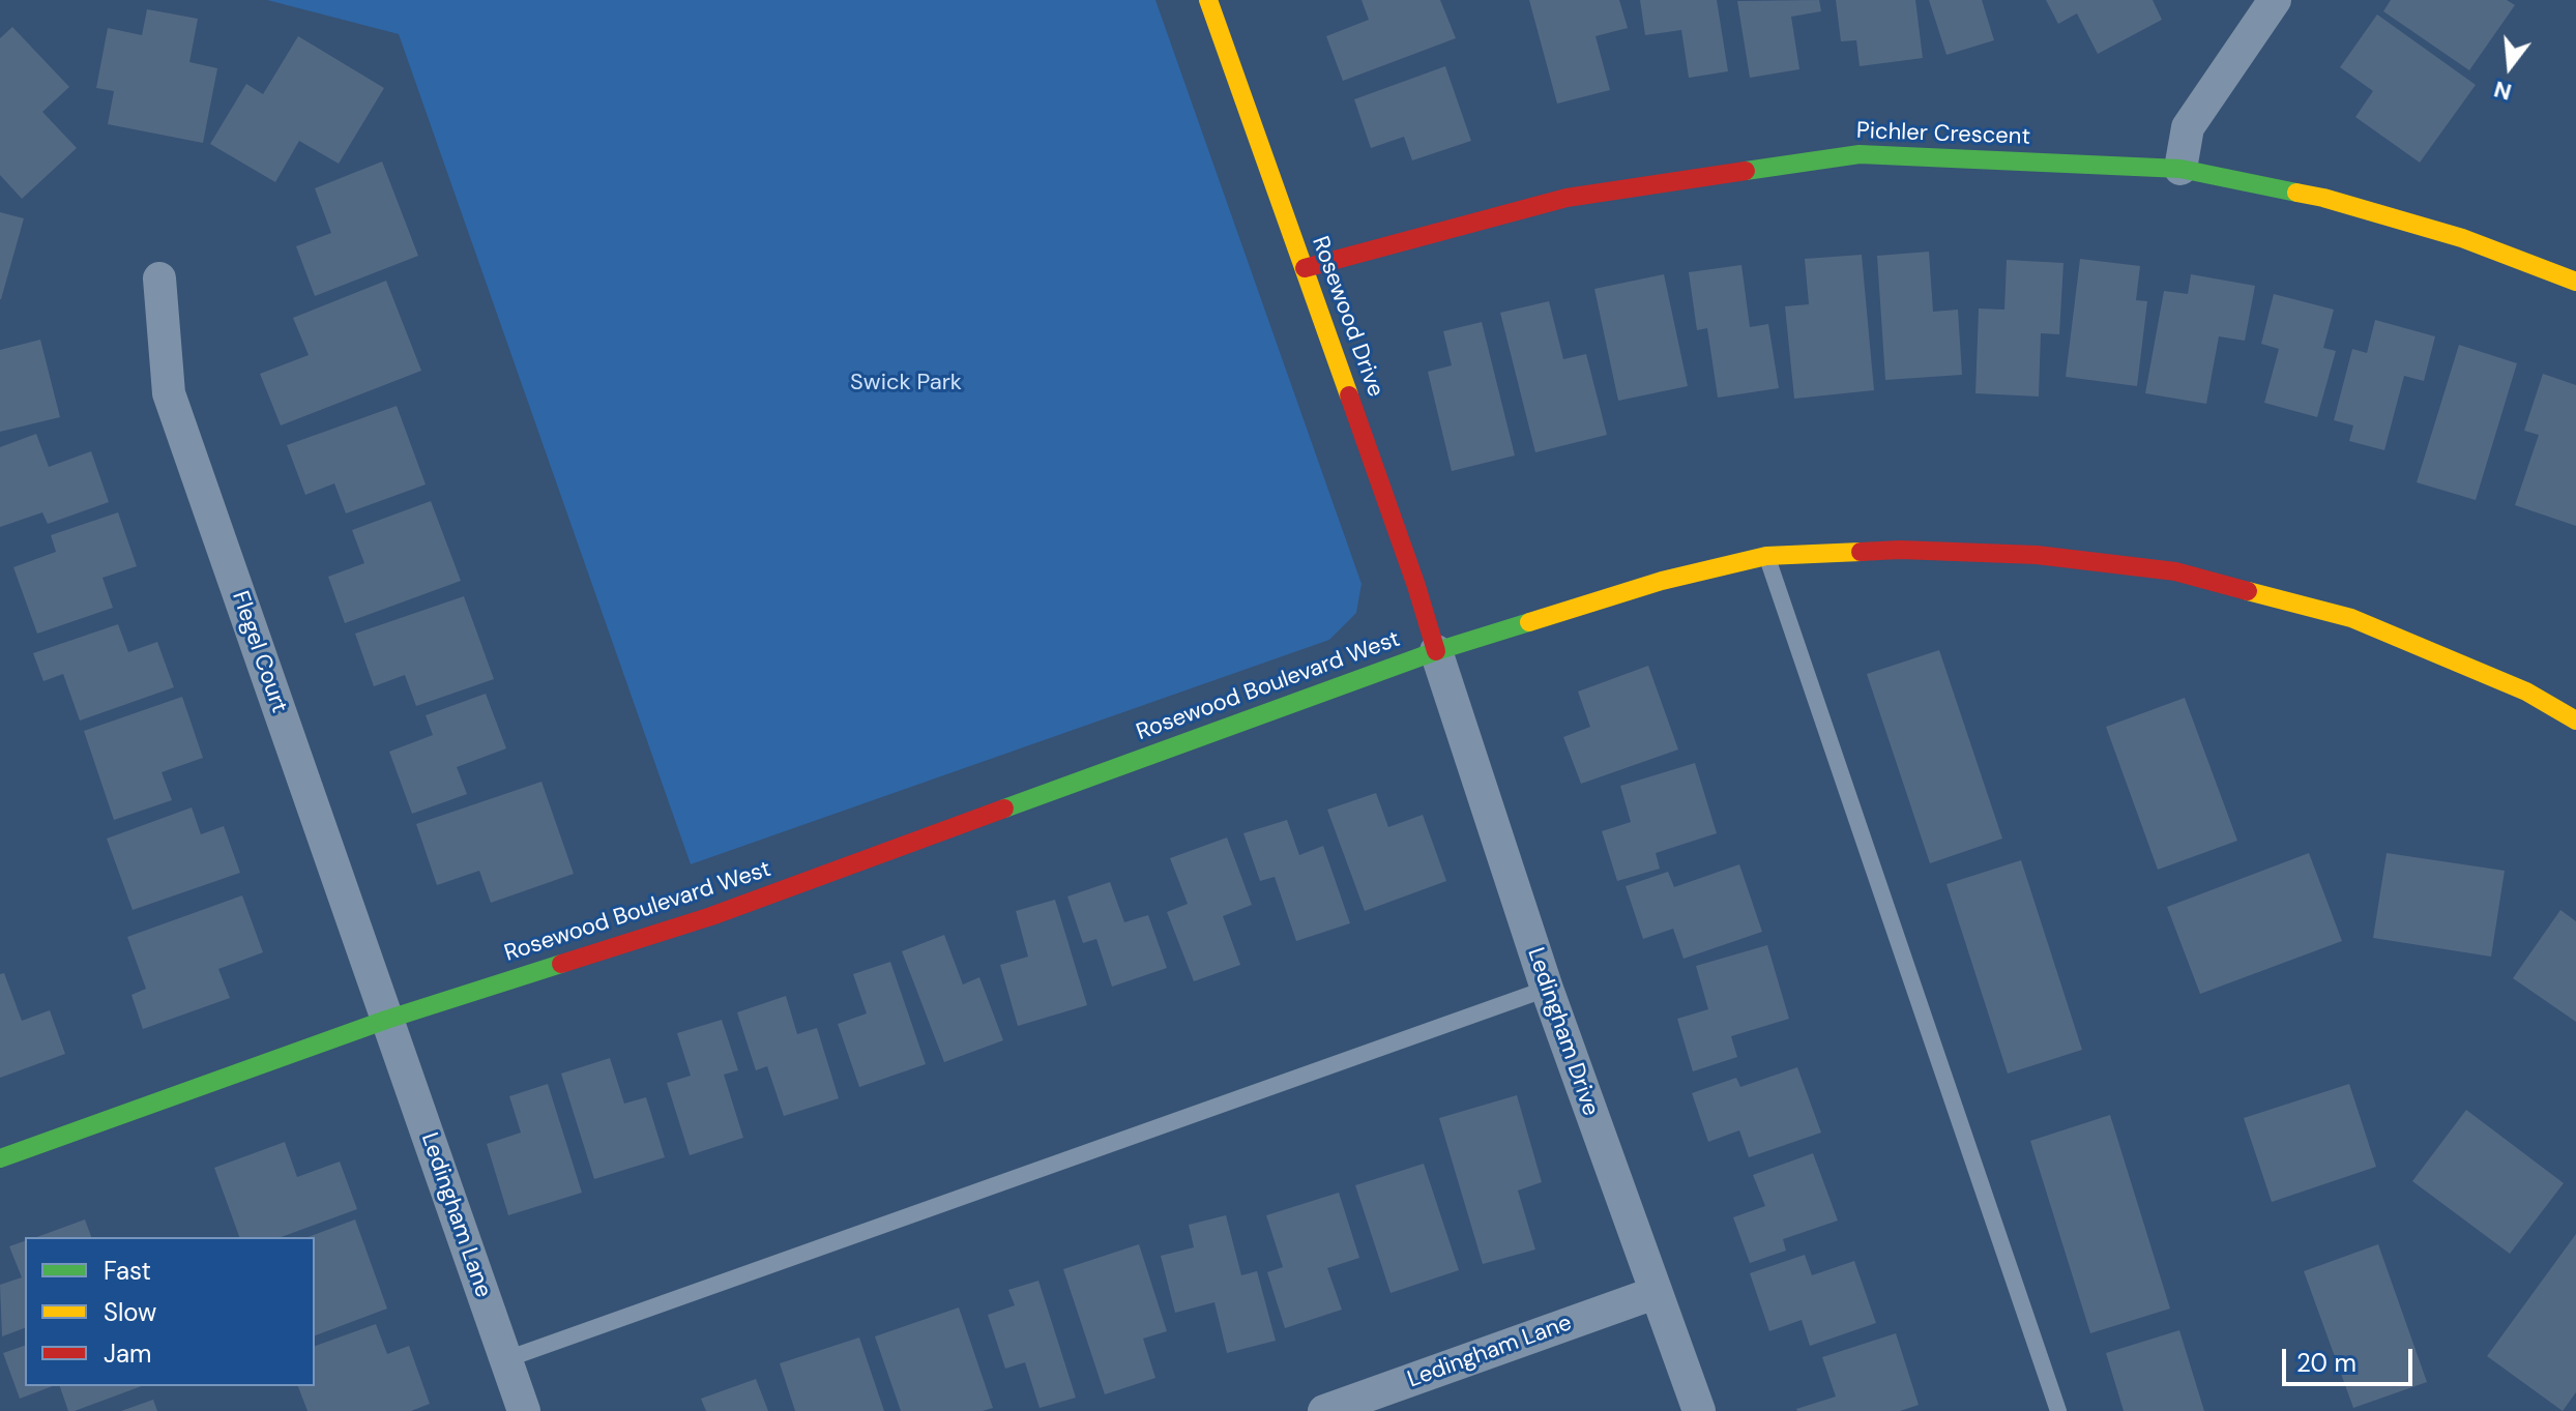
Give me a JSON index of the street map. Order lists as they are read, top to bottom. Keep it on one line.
{"streets":{"street":["Pichler Crescent","Rosewood Drive","Flegel Court","Rosewood Boulevard West","Ledingham Drive","Ledingham Lane"]},"crossings":[["Pichler Crescent","Rosewood Drive"],["Rosewood Drive","Rosewood Boulevard West"],["Rosewood Drive","Ledingham Drive"],["Flegel Court","Rosewood Boulevard West"],["Flegel Court","Ledingham Lane"],["Rosewood Boulevard West","Ledingham Drive"],["Rosewood Boulevard West","Ledingham Lane"],["Ledingham Drive","Ledingham Lane"]],"parks":["Swick Park"],"legend":["Fast","Slow","Jam"],"scale_bar":"20 m","north":"bottom"}
